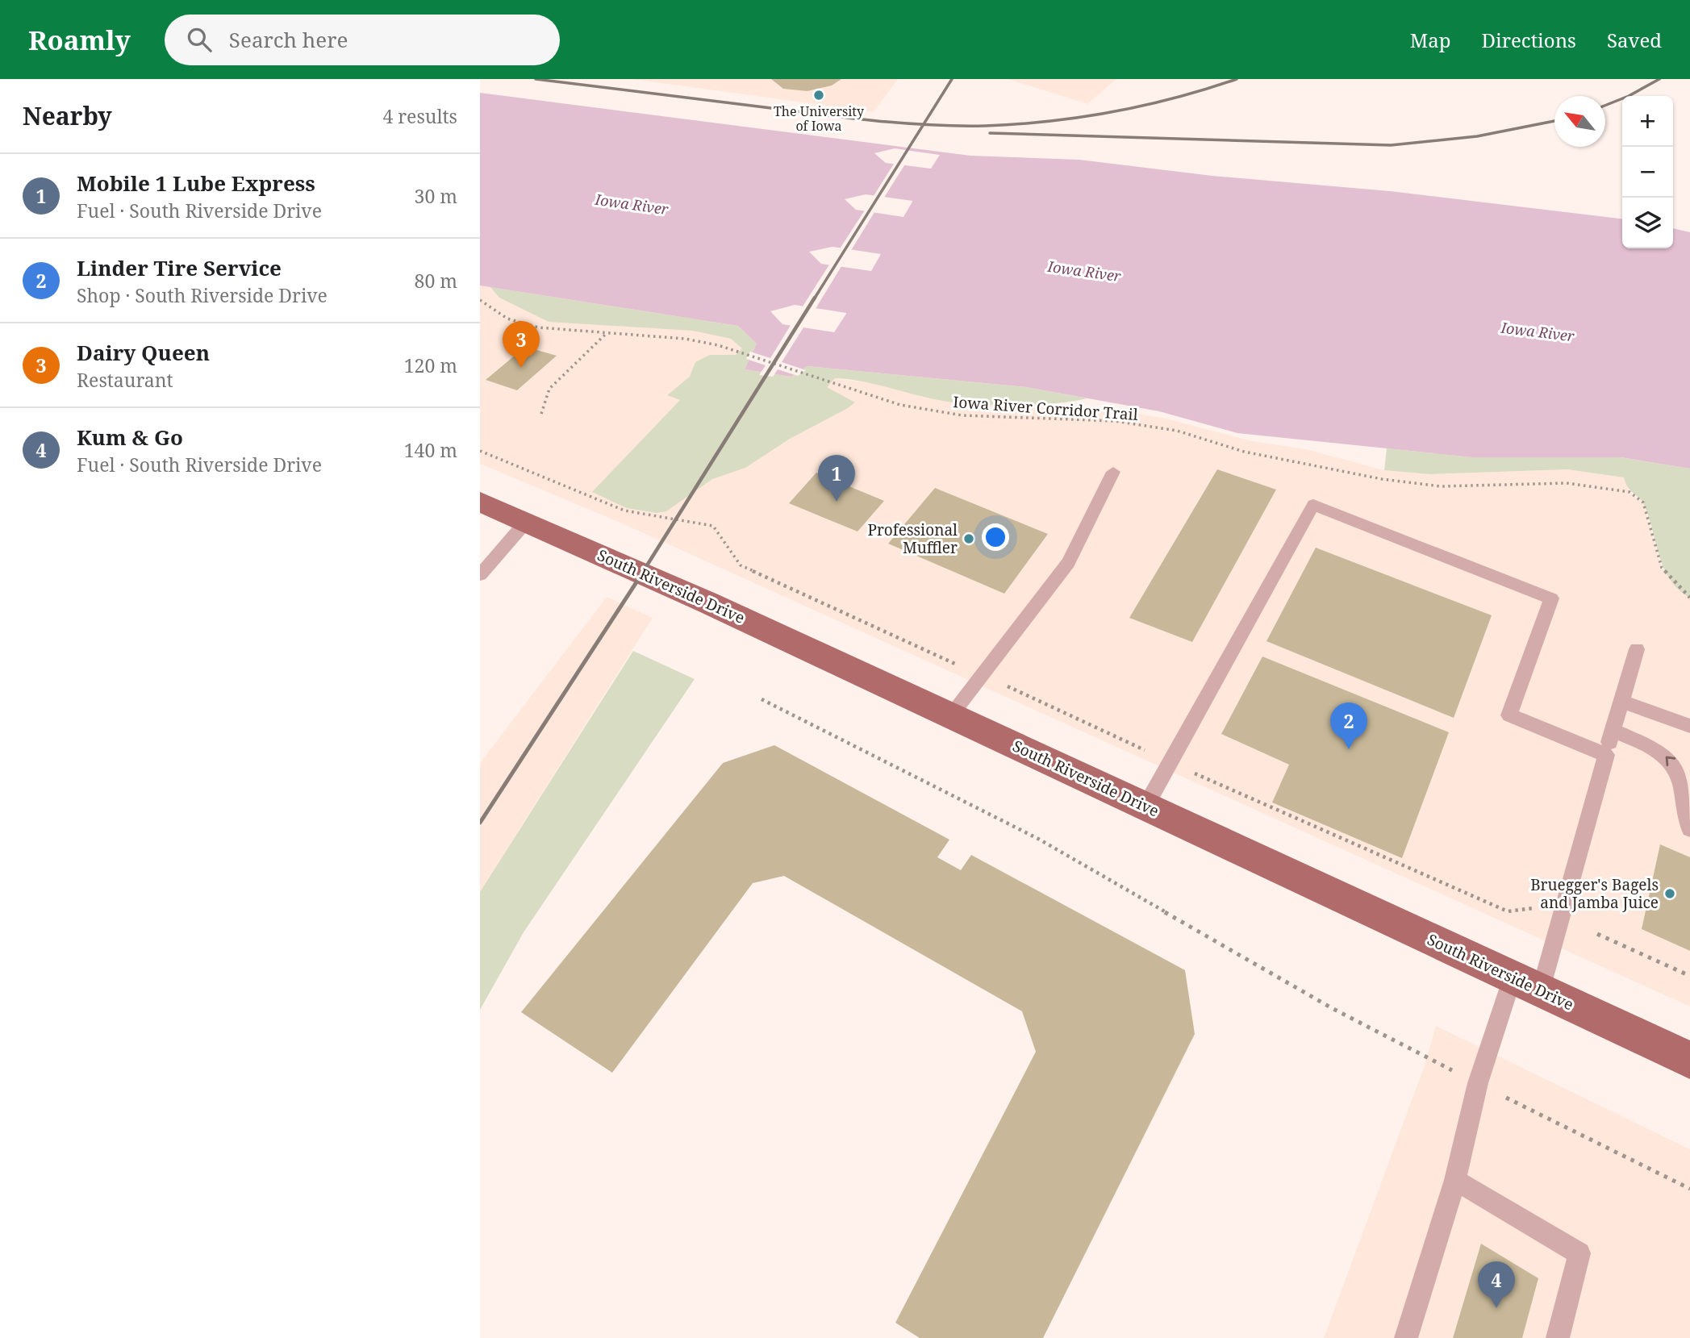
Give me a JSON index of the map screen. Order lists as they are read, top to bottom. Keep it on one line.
{"streets":{"main road":["South Riverside Drive"],"path":["Iowa River Corridor Trail"]},"water":["Iowa River"],"places":["The University of Iowa","Professional Muffler","Bruegger's Bagels and Jamba Juice"],"north":"top left","page":{"header":"Roamly","search":"Search here","nav":["Map","Directions","Saved"],"heading":["Nearby","4 results"],"map_buttons":["+","−"],"list":[{"mark":"1","name":"Mobile 1 Lube Express","note":"Fuel · South Riverside Drive","value":"30 m"},{"mark":"2","name":"Linder Tire Service","note":"Shop · South Riverside Drive","value":"80 m"},{"mark":"3","name":"Dairy Queen","note":"Restaurant","value":"120 m"},{"mark":"4","name":"Kum & Go","note":"Fuel · South Riverside Drive","value":"140 m"}],"pins":["3","1","2","4"]}}
